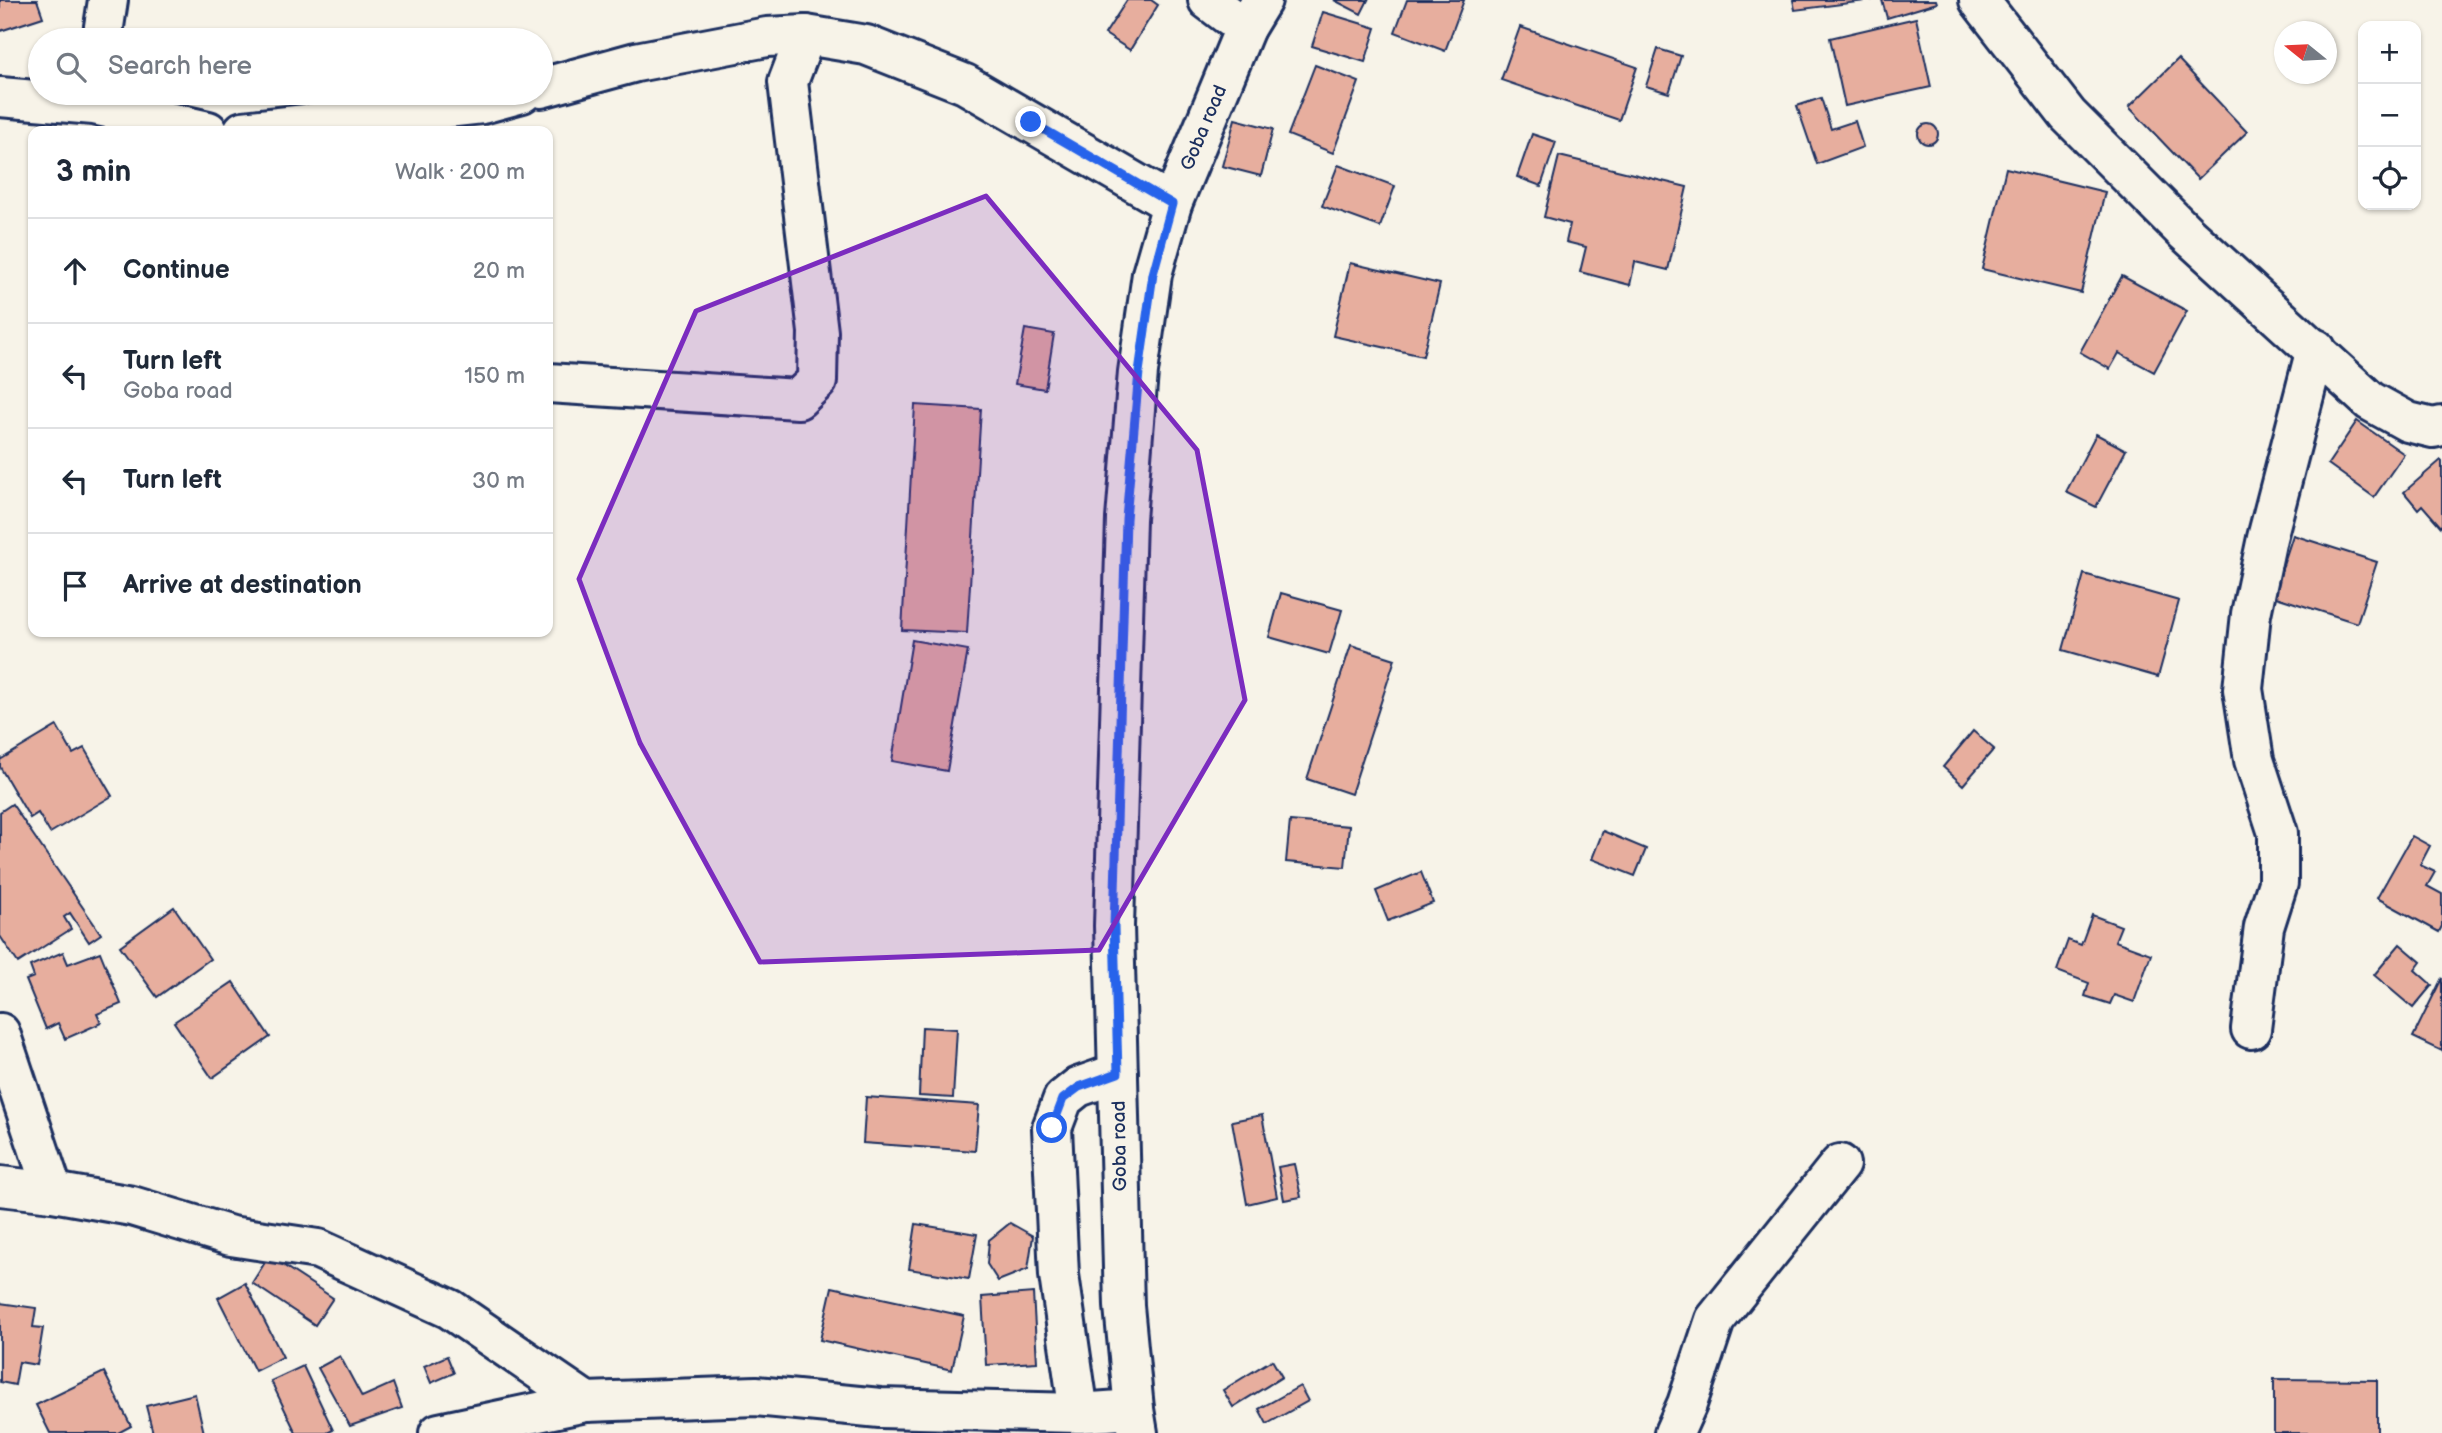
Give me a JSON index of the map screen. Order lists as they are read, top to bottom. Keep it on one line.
{"streets":{"street":["Goba road"]},"north":"left","page":{"map_buttons":["+","−"],"search":"Search here","heading":["3 min","Walk · 200 m"],"list":[["Continue","20 m"],["Turn left","Goba road","150 m"],["Turn left","30 m"],"Arrive at destination"]}}
